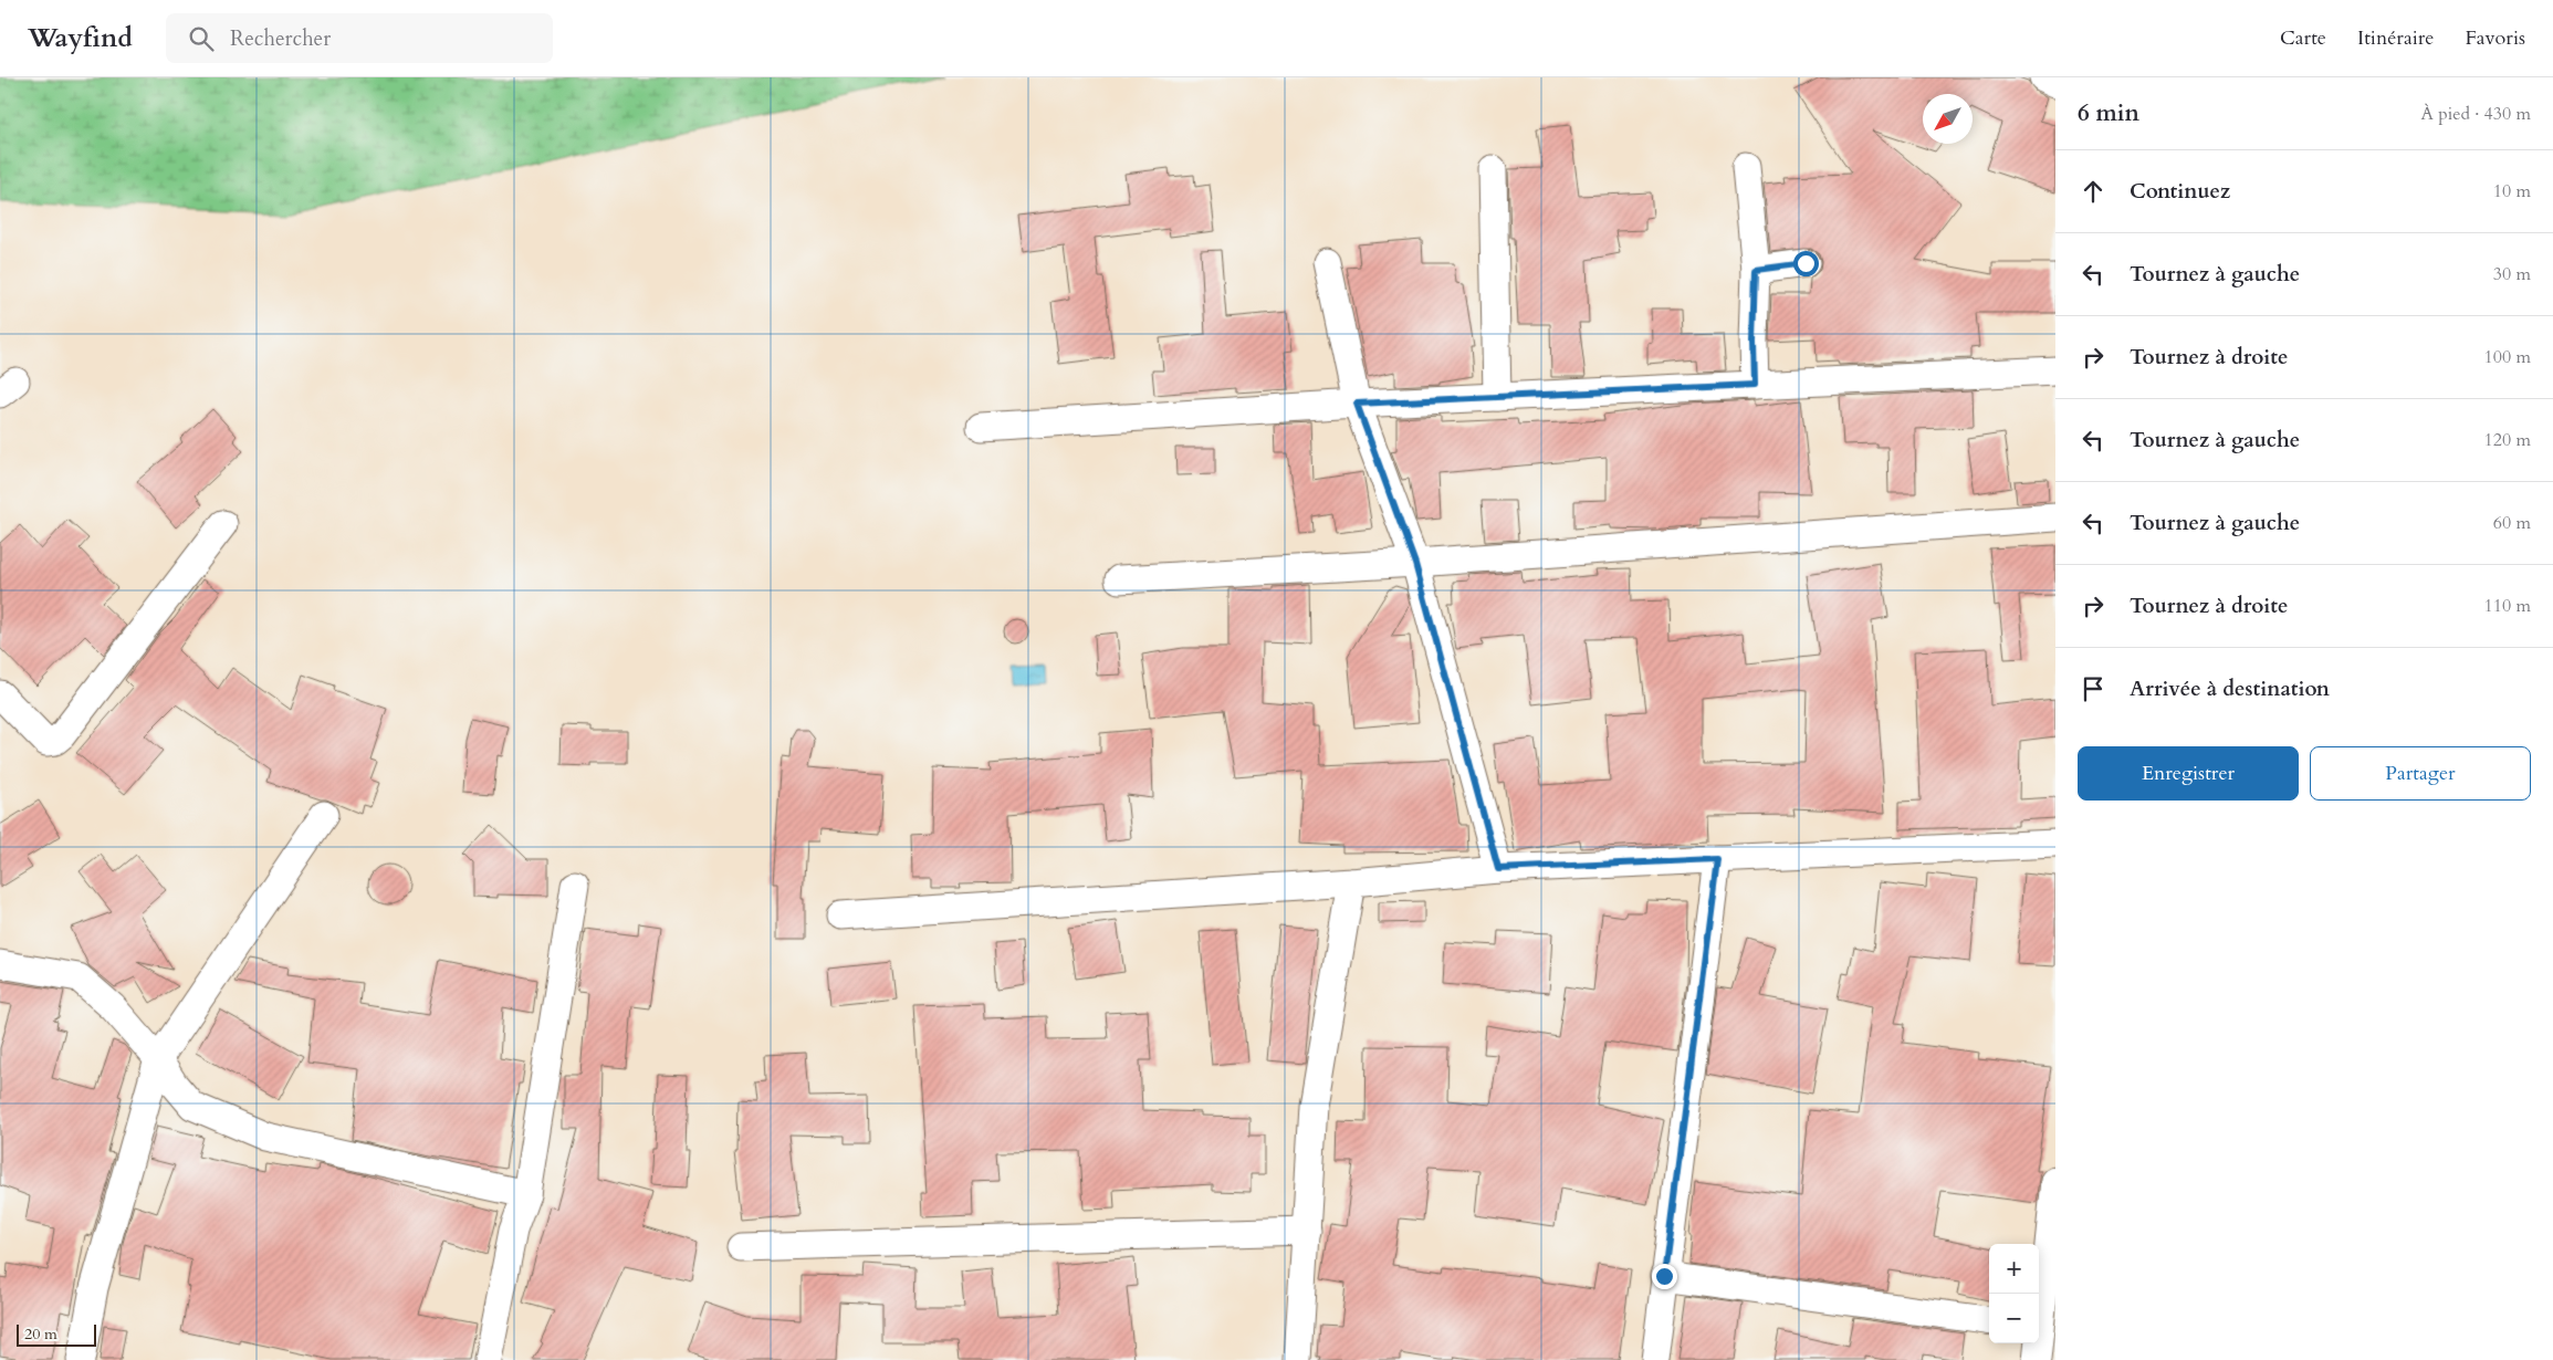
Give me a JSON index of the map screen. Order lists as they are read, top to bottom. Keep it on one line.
{"scale_bar":"20 m","north":"bottom left","page":{"header":"Wayfind","search":"Rechercher","nav":["Carte","Itinéraire","Favoris"],"heading":["6 min","À pied · 430 m"],"list":[["Continuez","10 m"],["Tournez à gauche","30 m"],["Tournez à droite","100 m"],["Tournez à gauche","120 m"],["Tournez à gauche","60 m"],["Tournez à droite","110 m"],"Arrivée à destination"],"buttons":["Enregistrer","Partager"],"map_buttons":["+","−"],"scale":"20 m"}}
